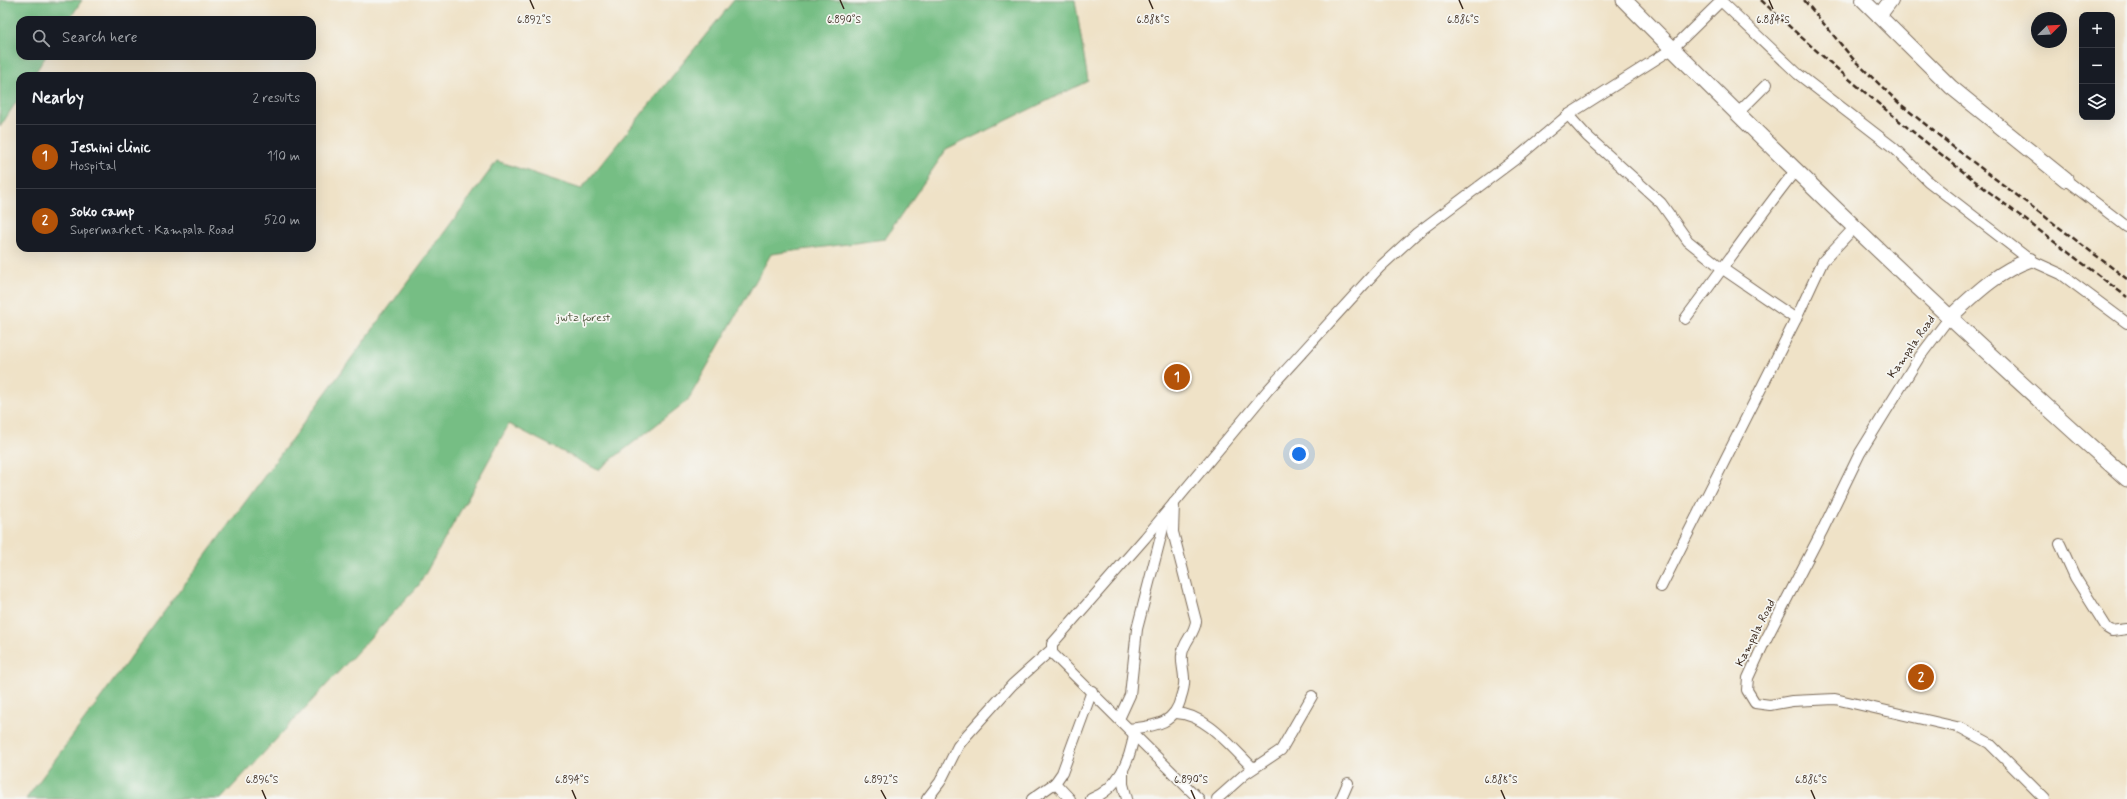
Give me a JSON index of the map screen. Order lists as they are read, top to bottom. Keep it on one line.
{"streets":{"street":["Kampala Road"]},"parks":["jwtz forest"],"north":"top right","page":{"map_buttons":["+","−"],"search":"Search here","heading":["Nearby","2 results"],"list":[{"mark":"1","name":"Jeshini clinic","note":"Hospital","value":"110 m"},{"mark":"2","name":"soko camp","note":"Supermarket · Kampala Road","value":"520 m"}],"pins":["1","2"]},"coordinates":["6.892°S","6.890°S","6.888°S","6.886°S","6.884°S","6.896°S","6.894°S"]}
